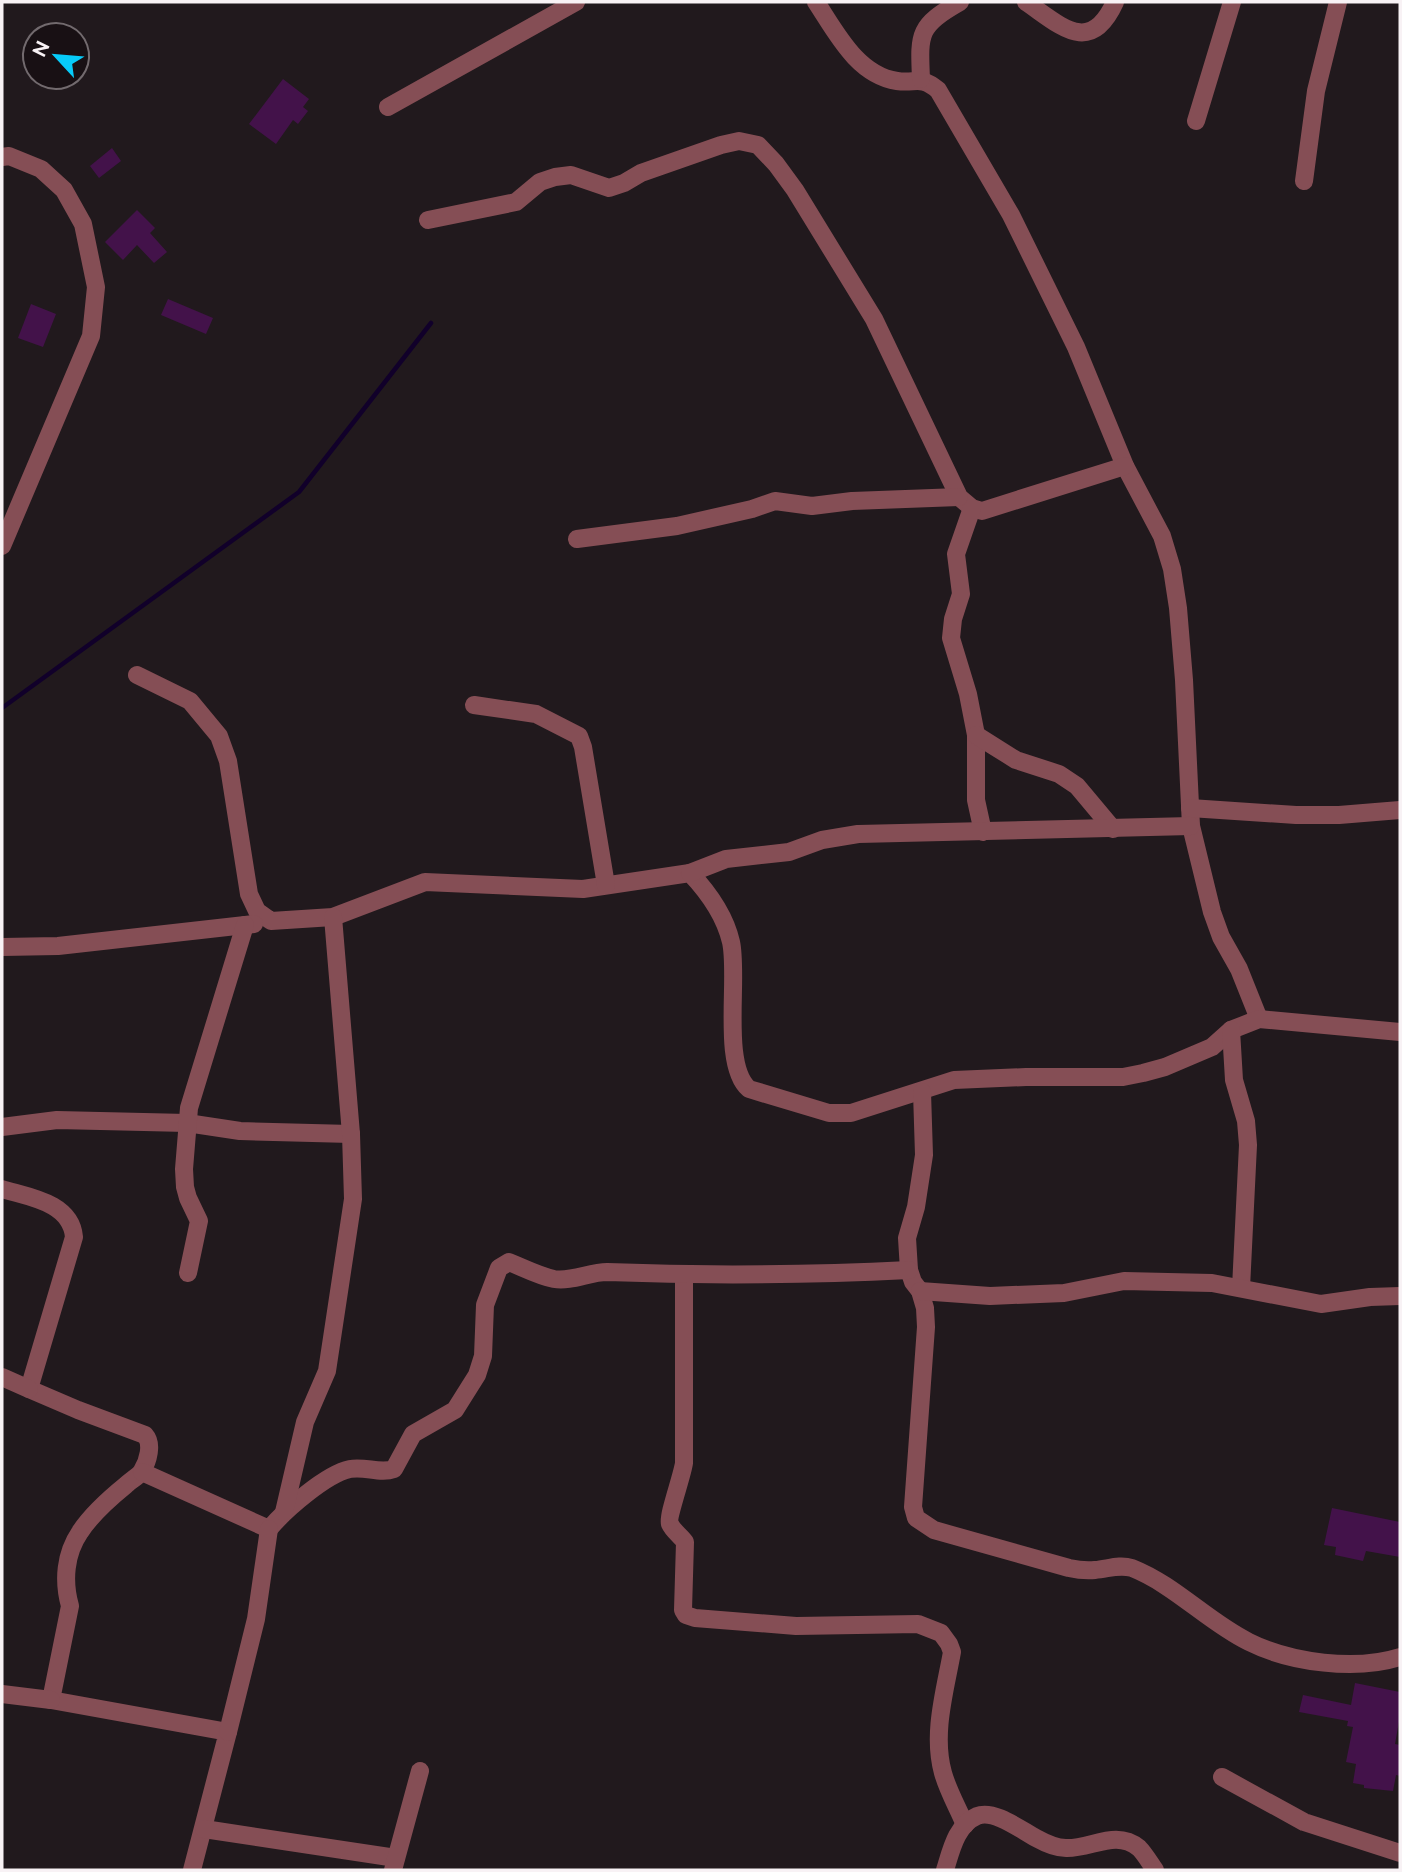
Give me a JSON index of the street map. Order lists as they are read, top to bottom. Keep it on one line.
{"north":"top left"}
